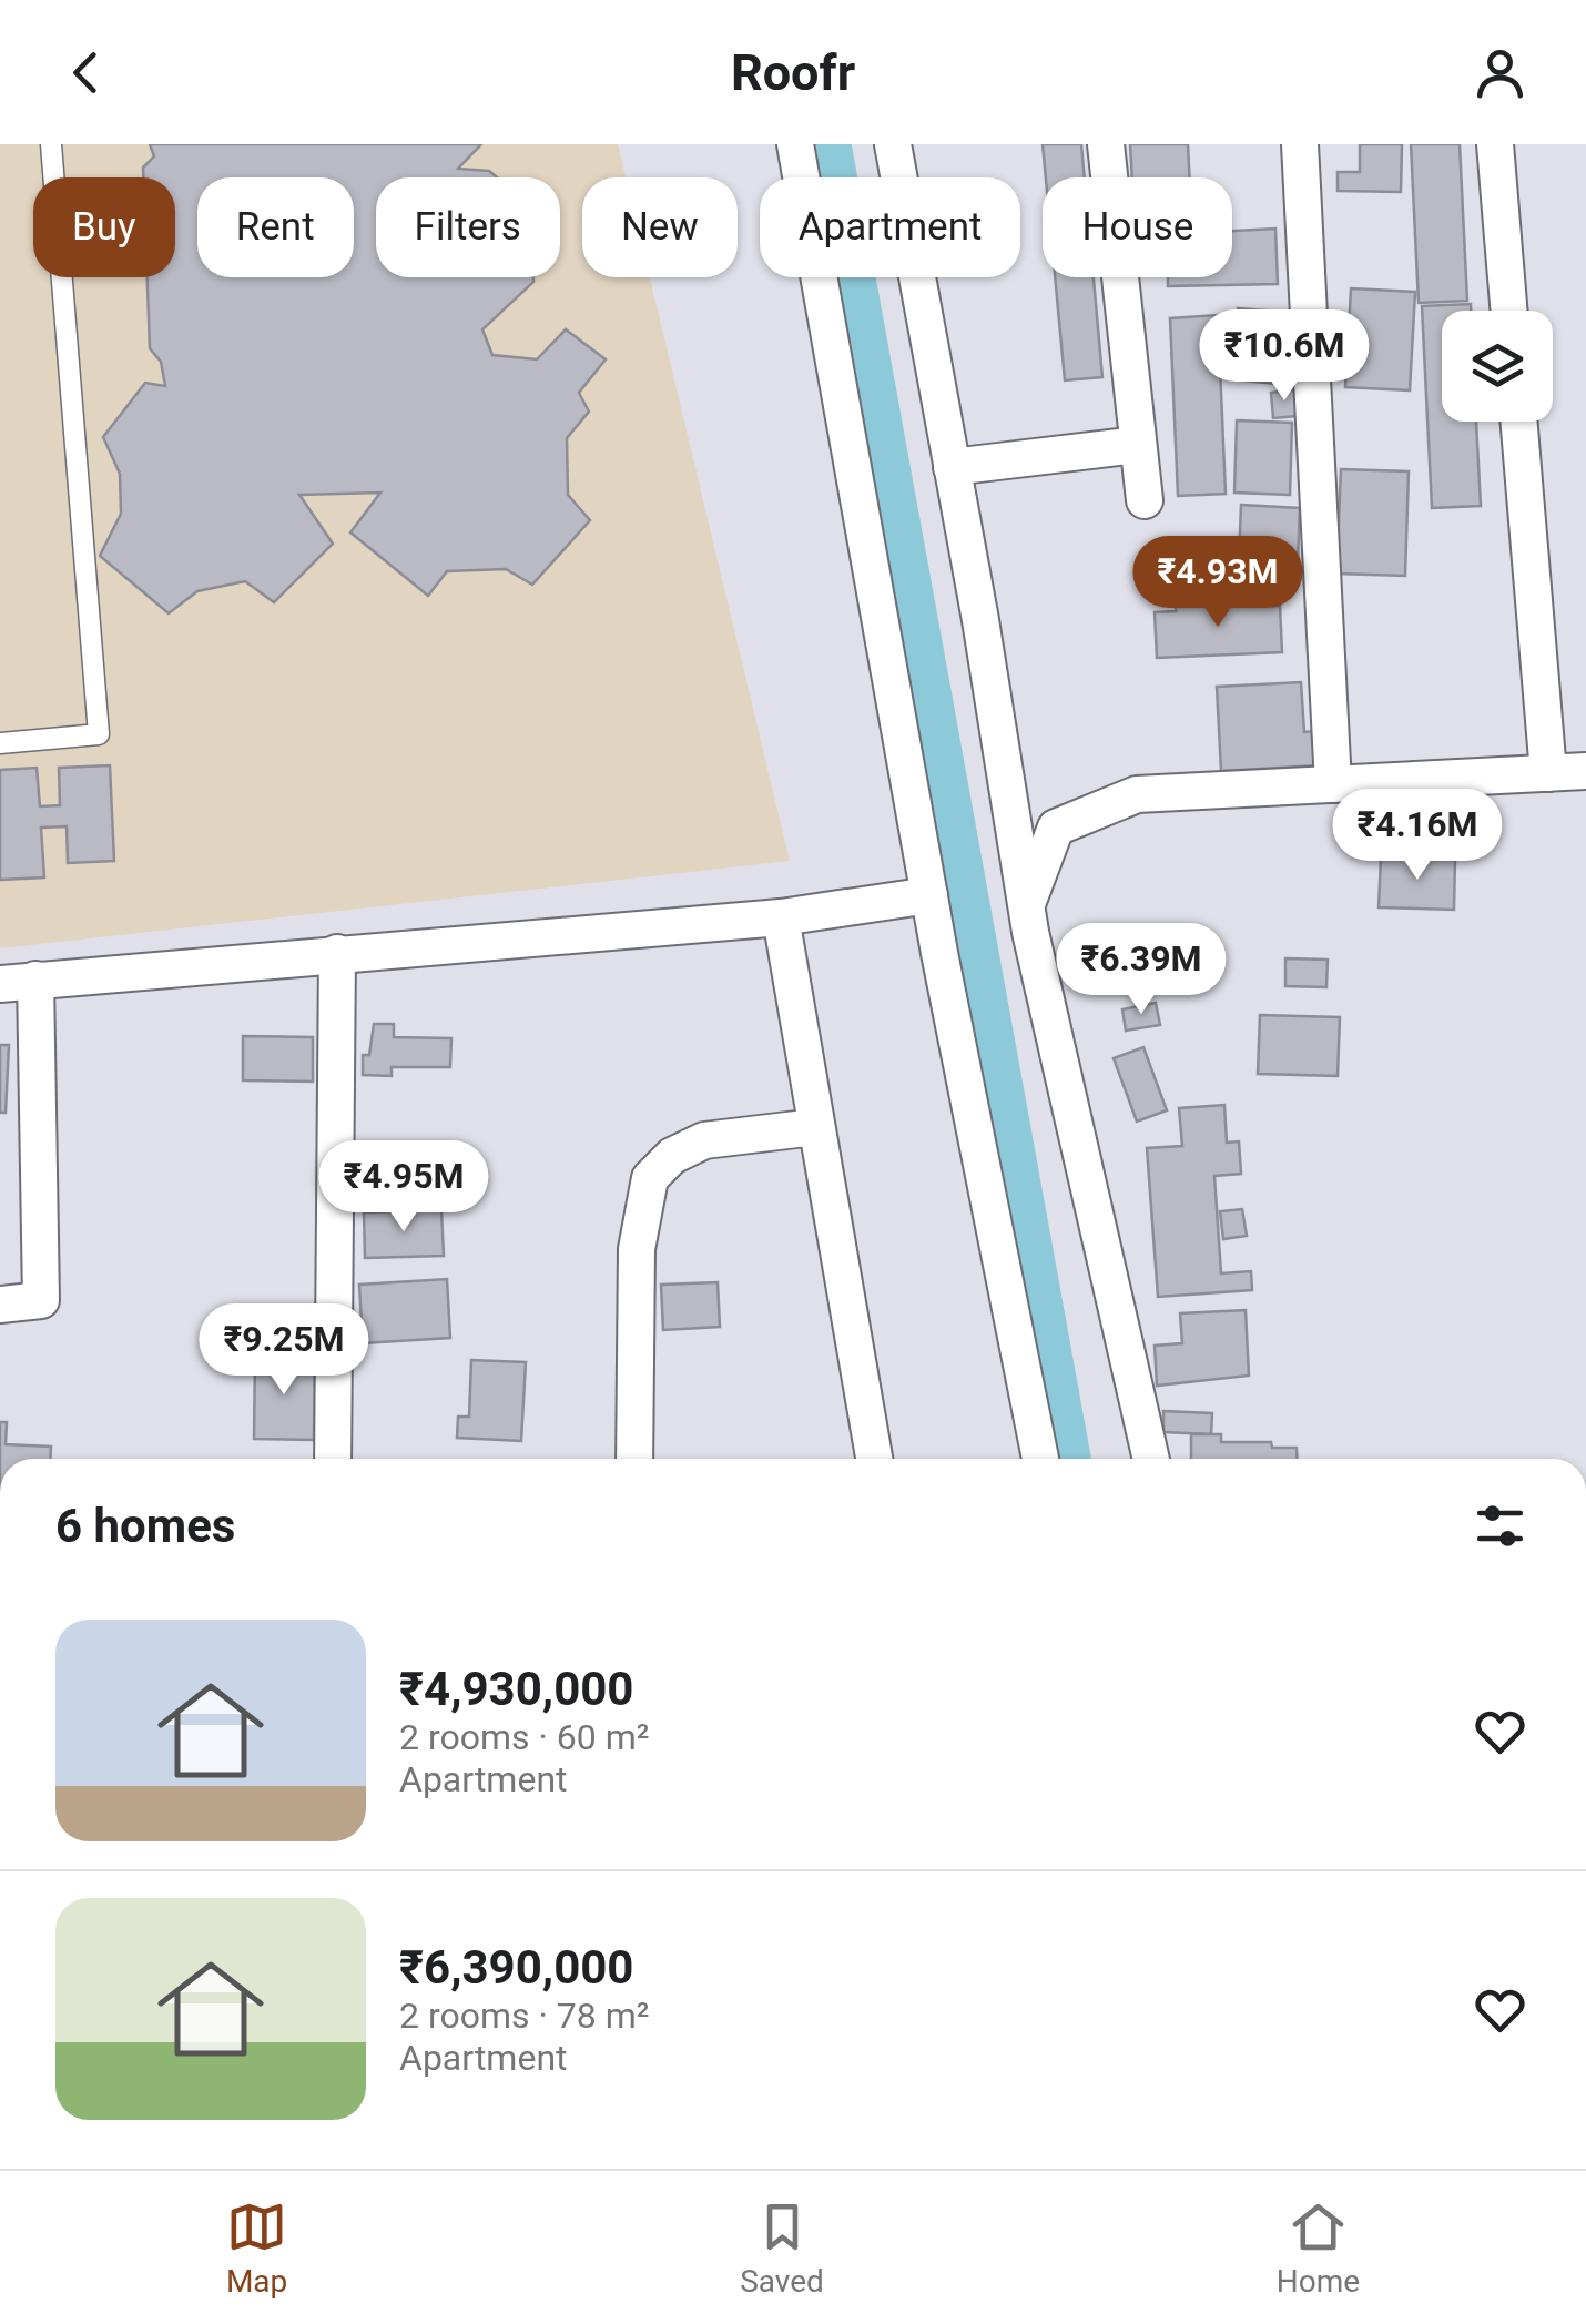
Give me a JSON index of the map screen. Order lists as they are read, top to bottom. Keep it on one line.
{"page":{"header":"Roofr","chip":["Buy","Rent","Filters","New","Apartment","House"],"price":["₹10.6M","₹4.93M","₹4.16M","₹6.39M","₹4.95M","₹9.25M"],"heading":"6 homes","list":[{"name":"₹4,930,000","note":"2 rooms · 60 m² · Apartment"},{"name":"₹6,390,000","note":"2 rooms · 78 m² · Apartment"}],"tabs":["Map","Saved","Home"]}}
